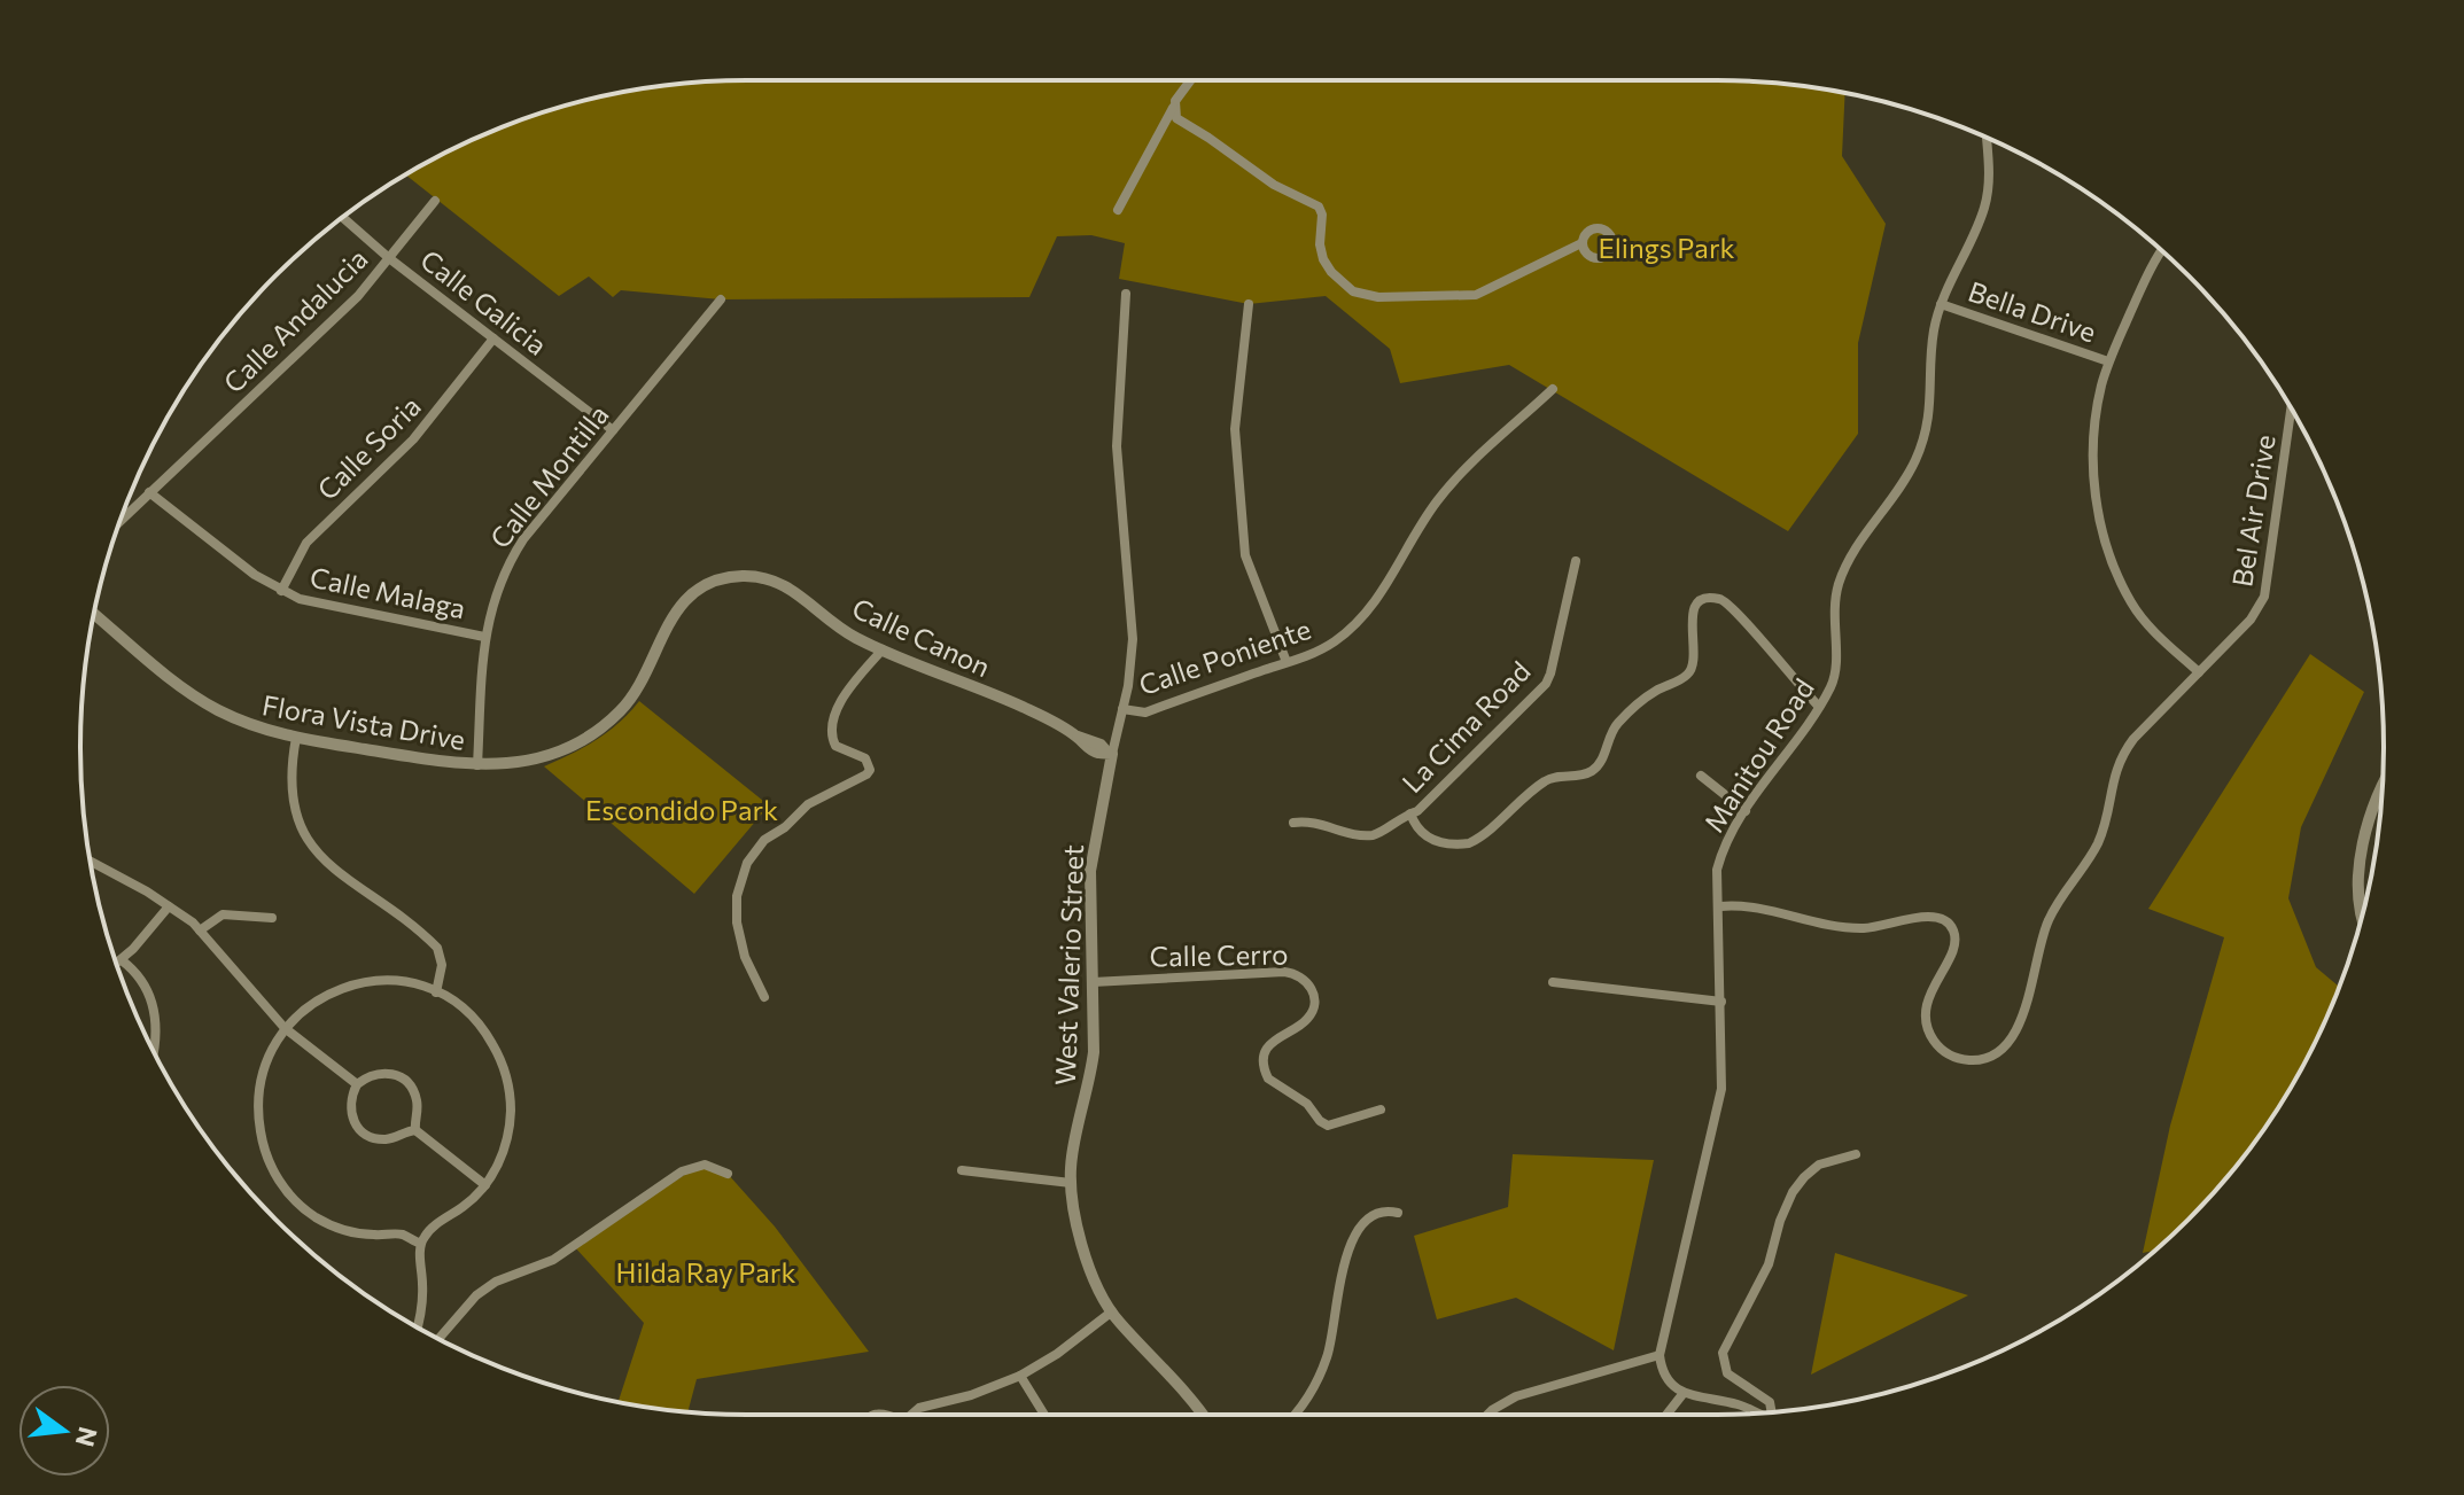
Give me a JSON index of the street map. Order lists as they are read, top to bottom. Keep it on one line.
{"streets":{"street":["Calle Galicia","Bella Drive","Calle Andalucia","Calle Soria","Calle Montilla","Bel Air Drive","Calle Malaga","Calle Canon","Calle Poniente","Flora Vista Drive","La Cima Road","Manitou Road","Calle Cerro","West Valerio Street"]},"crossings":[["Calle Galicia","Calle Andalucia"],["Calle Galicia","Calle Soria"],["Calle Galicia","Calle Montilla"],["Bella Drive","Manitou Road"],["Calle Andalucia","Calle Malaga"],["Calle Soria","Calle Malaga"],["Calle Montilla","Calle Malaga"],["Calle Montilla","Flora Vista Drive"],["Bel Air Drive","Manitou Road"],["Calle Canon","Flora Vista Drive"],["Calle Canon","West Valerio Street"],["Calle Poniente","West Valerio Street"],["La Cima Road","Manitou Road"],["Calle Cerro","West Valerio Street"]],"parks":["Elings Park","Escondido Park","Hilda Ray Park"],"north":"right"}
